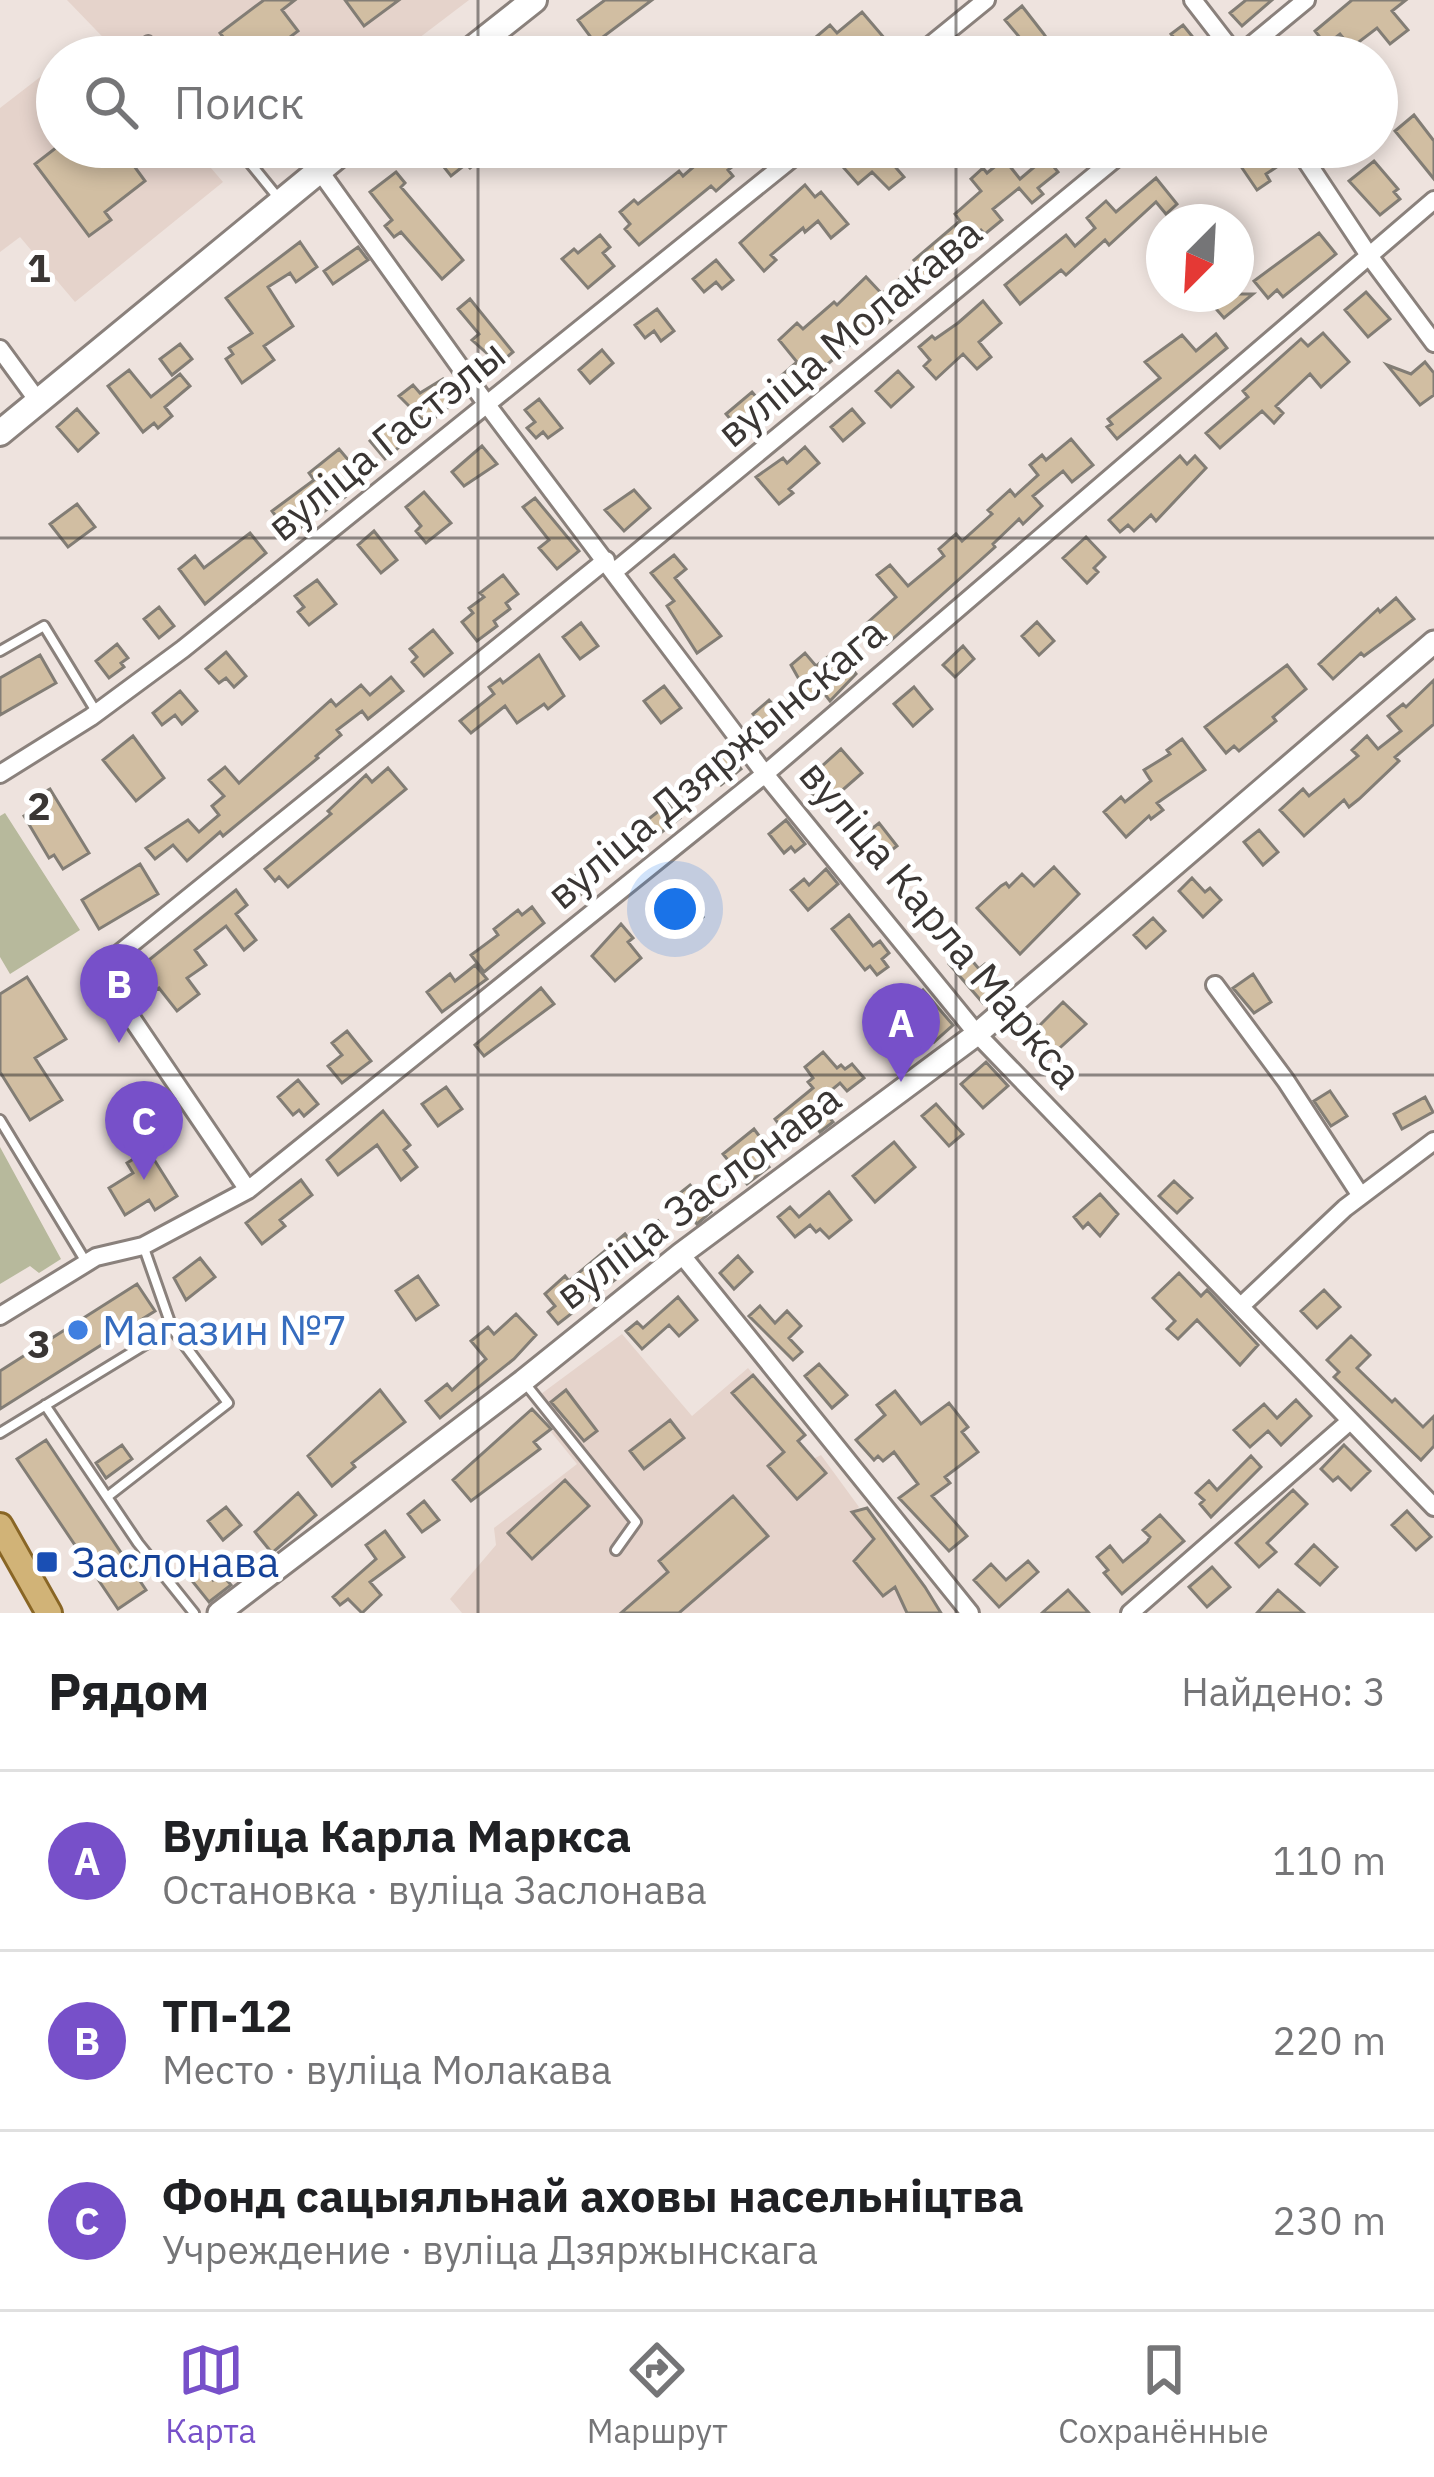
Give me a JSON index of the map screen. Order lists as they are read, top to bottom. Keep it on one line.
{"streets":{"street":["вуліца Молакава","вуліца Гастэлы","вуліца Дзяржынскага","вуліца Карла Маркса","вуліца Заслонава"]},"crossings":[["вуліца Молакава","вуліца Дзяржынскага"],["вуліца Молакава","вуліца Карла Маркса"],["вуліца Гастэлы","вуліца Карла Маркса"],["вуліца Дзяржынскага","вуліца Карла Маркса"],["вуліца Карла Маркса","вуліца Заслонава"]],"places":{"other":["Магазин №7"],"transit":["Заслонава"]},"north":"bottom left","page":{"search":"Поиск","pins":["B","A","C"],"heading":["Рядом","Найдено: 3"],"list":[{"mark":"A","name":"Вуліца Карла Маркса","note":"Остановка · вуліца Заслонава","value":"110 m"},{"mark":"B","name":"ТП-12","note":"Место · вуліца Молакава","value":"220 m"},{"mark":"C","name":"Фонд сацыяльнай аховы насельніцтва","note":"Учреждение · вуліца Дзяржынскага","value":"230 m"}],"nav":["Карта","Маршрут","Сохранённые"]},"grid":{"rows":["1","2","3"]}}
